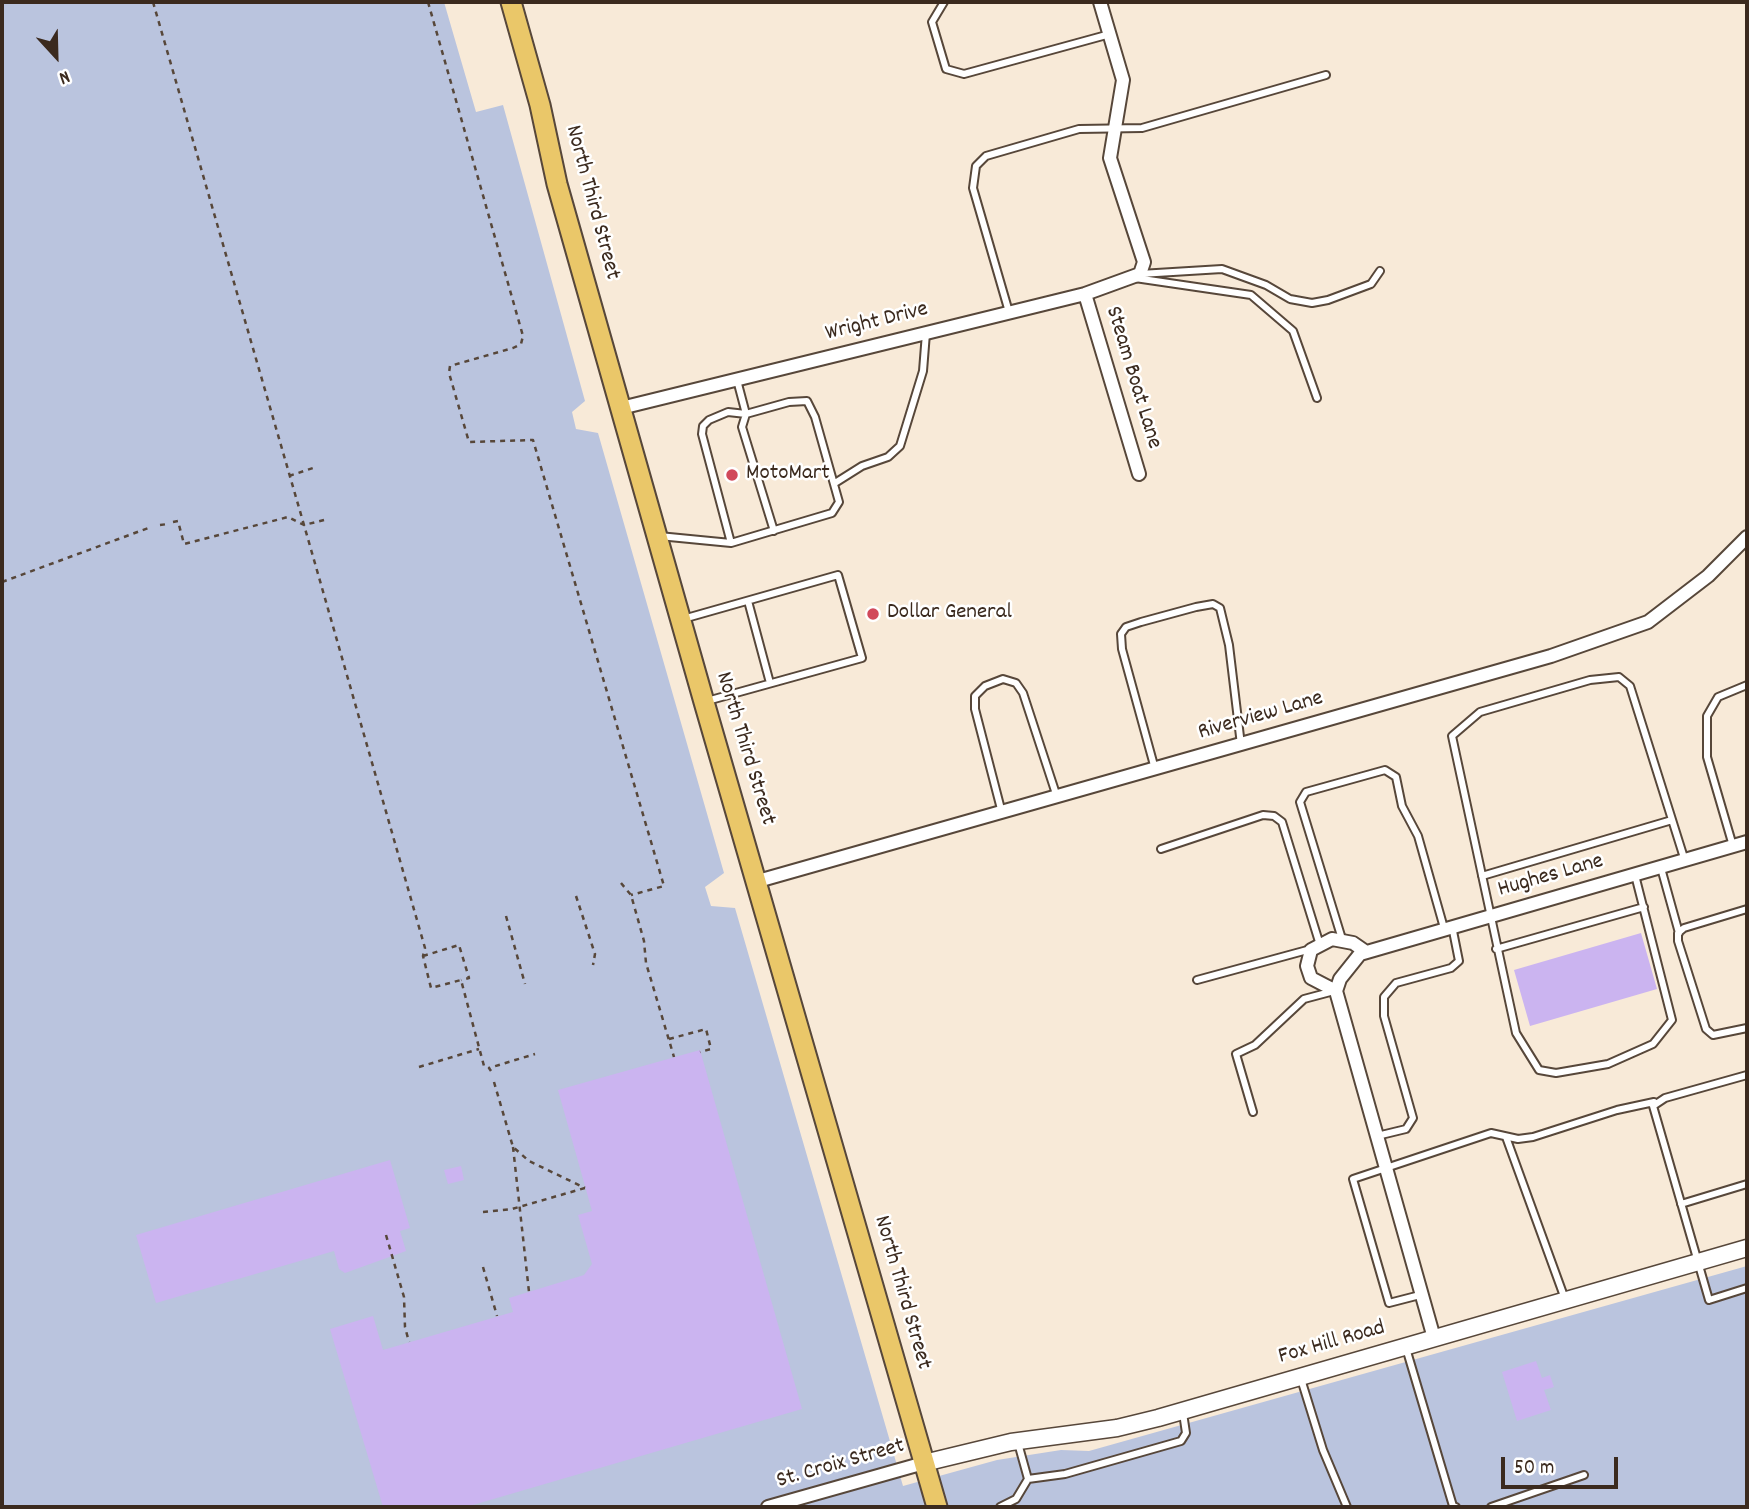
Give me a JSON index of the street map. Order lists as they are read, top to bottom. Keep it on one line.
{"streets":{"main road":["North Third Street"],"street":["Wright Drive","Steam Boat Lane","Riverview Lane","Hughes Lane","Fox Hill Road","St. Croix Street"]},"crossings":[["North Third Street","Wright Drive"],["North Third Street","Riverview Lane"],["North Third Street","Fox Hill Road"],["North Third Street","St. Croix Street"],["Wright Drive","Steam Boat Lane"],["Fox Hill Road","St. Croix Street"]],"places":["MotoMart","Dollar General"],"scale_bar":"50 m","north":"bottom"}
